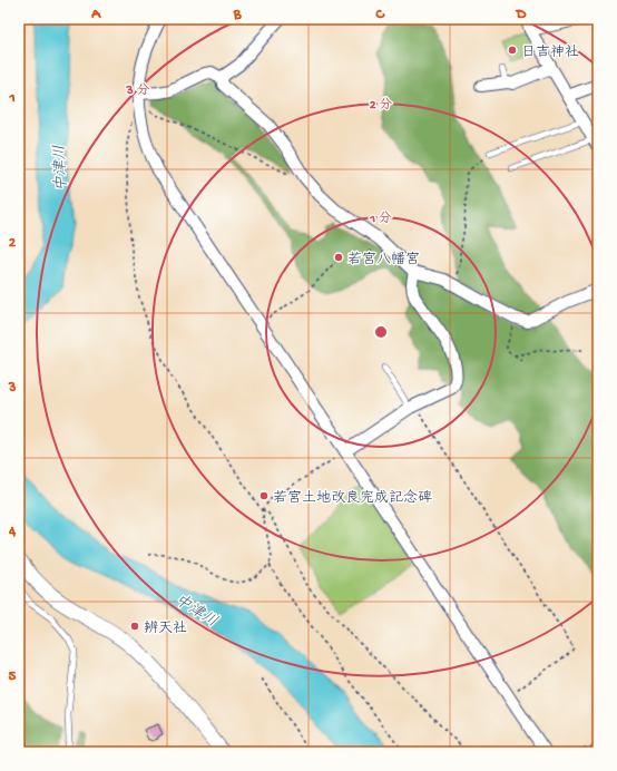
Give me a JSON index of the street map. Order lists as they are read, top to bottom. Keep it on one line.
{"water":["中津川"],"places":["日吉神社","若宮八幡宮","若宮土地改良完成記念碑","辨天社"],"grid":{"columns":["A","B","C","D"],"rows":["1","2","3","4","5"]},"rings":["3 分","2 分","1 分"]}
